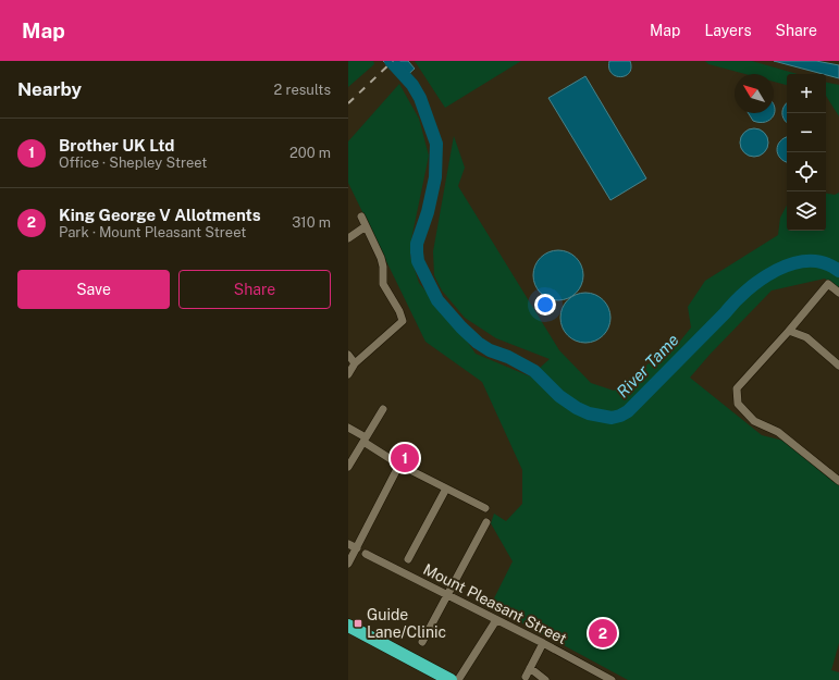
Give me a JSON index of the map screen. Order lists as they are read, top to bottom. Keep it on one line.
{"streets":{"street":["Mount Pleasant Street"]},"water":["River Tame"],"places":{"transit":["Guide Lane/Clinic"]},"north":"top left","page":{"header":"Map","nav":["Map","Layers","Share"],"heading":["Nearby","2 results"],"map_buttons":["+","−"],"list":[{"mark":"1","name":"Brother UK Ltd","note":"Office · Shepley Street","value":"200 m"},{"mark":"2","name":"King George V Allotments","note":"Park · Mount Pleasant Street","value":"310 m"}],"buttons":["Save","Share"],"pins":["1","2"]}}
